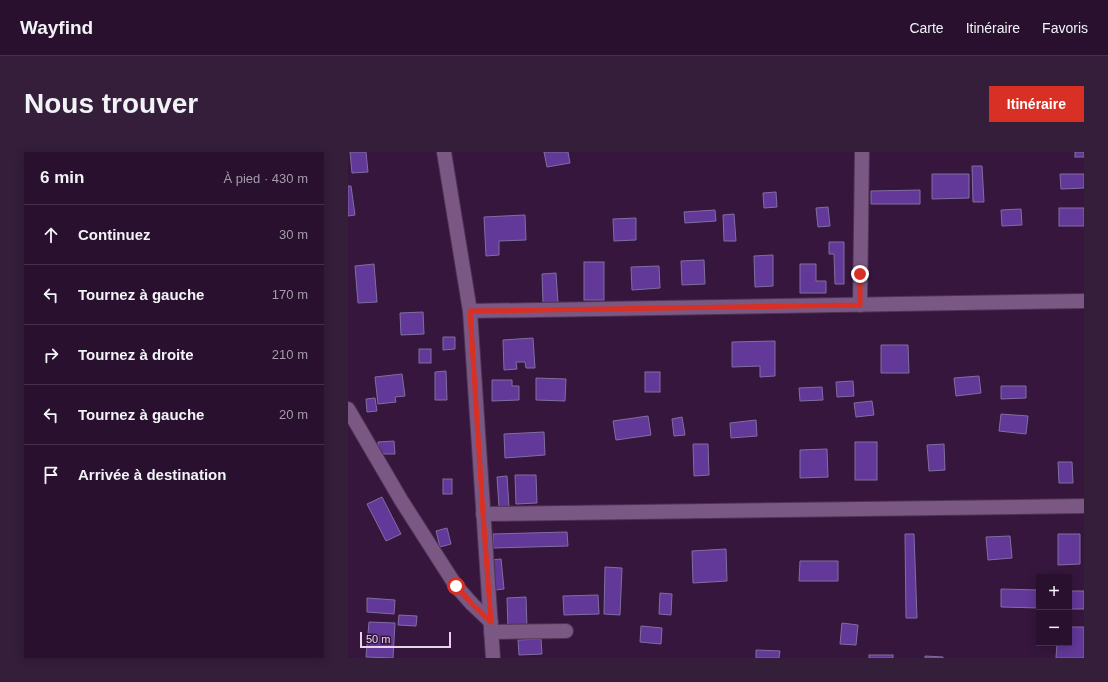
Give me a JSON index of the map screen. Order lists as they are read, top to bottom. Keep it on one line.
{"scale_bar":"50 m","page":{"header":"Wayfind","nav":["Carte","Itinéraire","Favoris"],"buttons":"Itinéraire","title":"Nous trouver","heading":["6 min","À pied · 430 m"],"list":[["Continuez","30 m"],["Tournez à gauche","170 m"],["Tournez à droite","210 m"],["Tournez à gauche","20 m"],"Arrivée à destination"],"map_buttons":["+","−"],"scale":"50 m"}}
